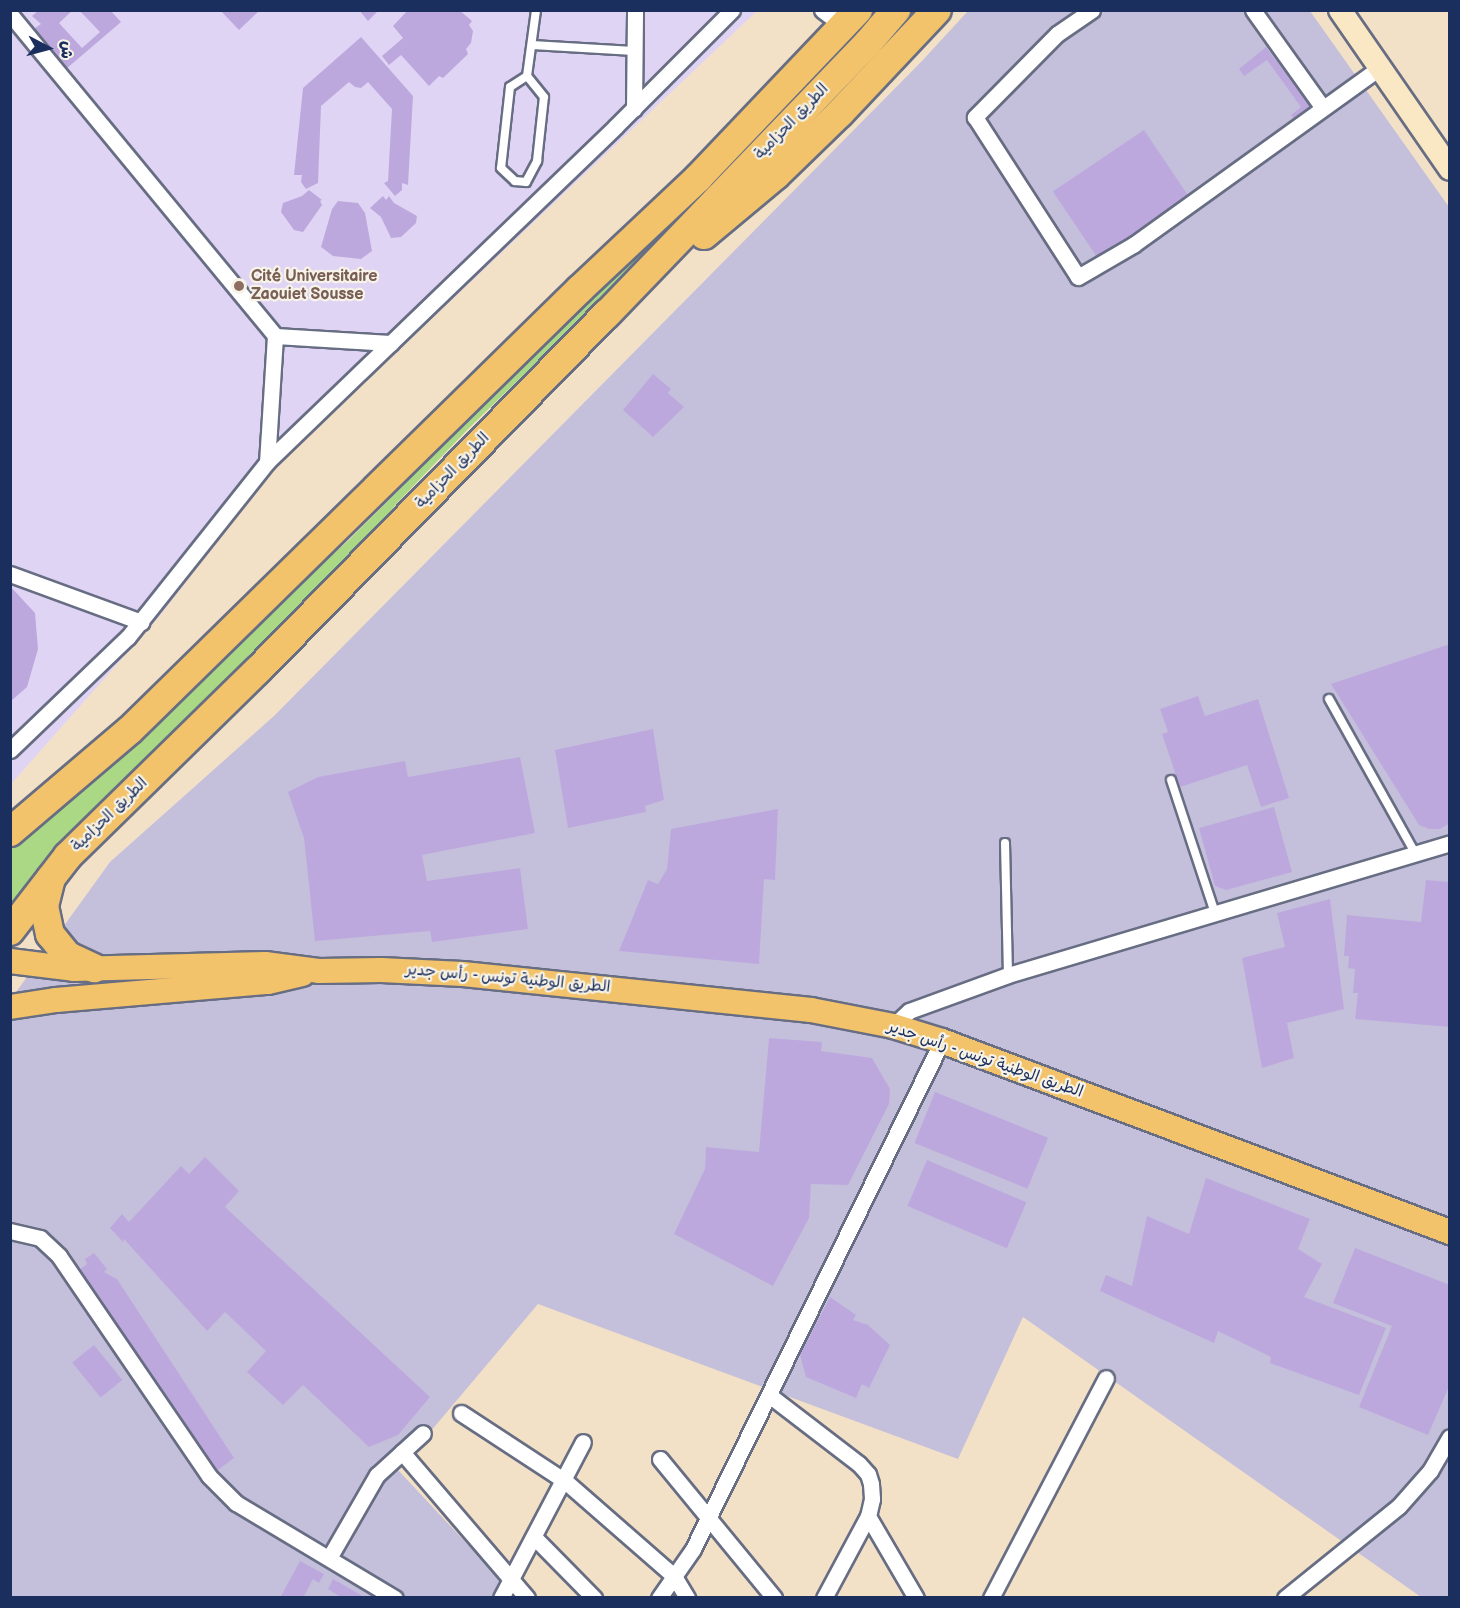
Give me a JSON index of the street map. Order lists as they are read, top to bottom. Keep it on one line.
{"streets":{"highway":["الطريق الحزامية"],"main road":["الطريق الوطنية تونس - رأس جدير"]},"places":["Cité Universitaire Zaouiet Sousse"],"north":"right"}
